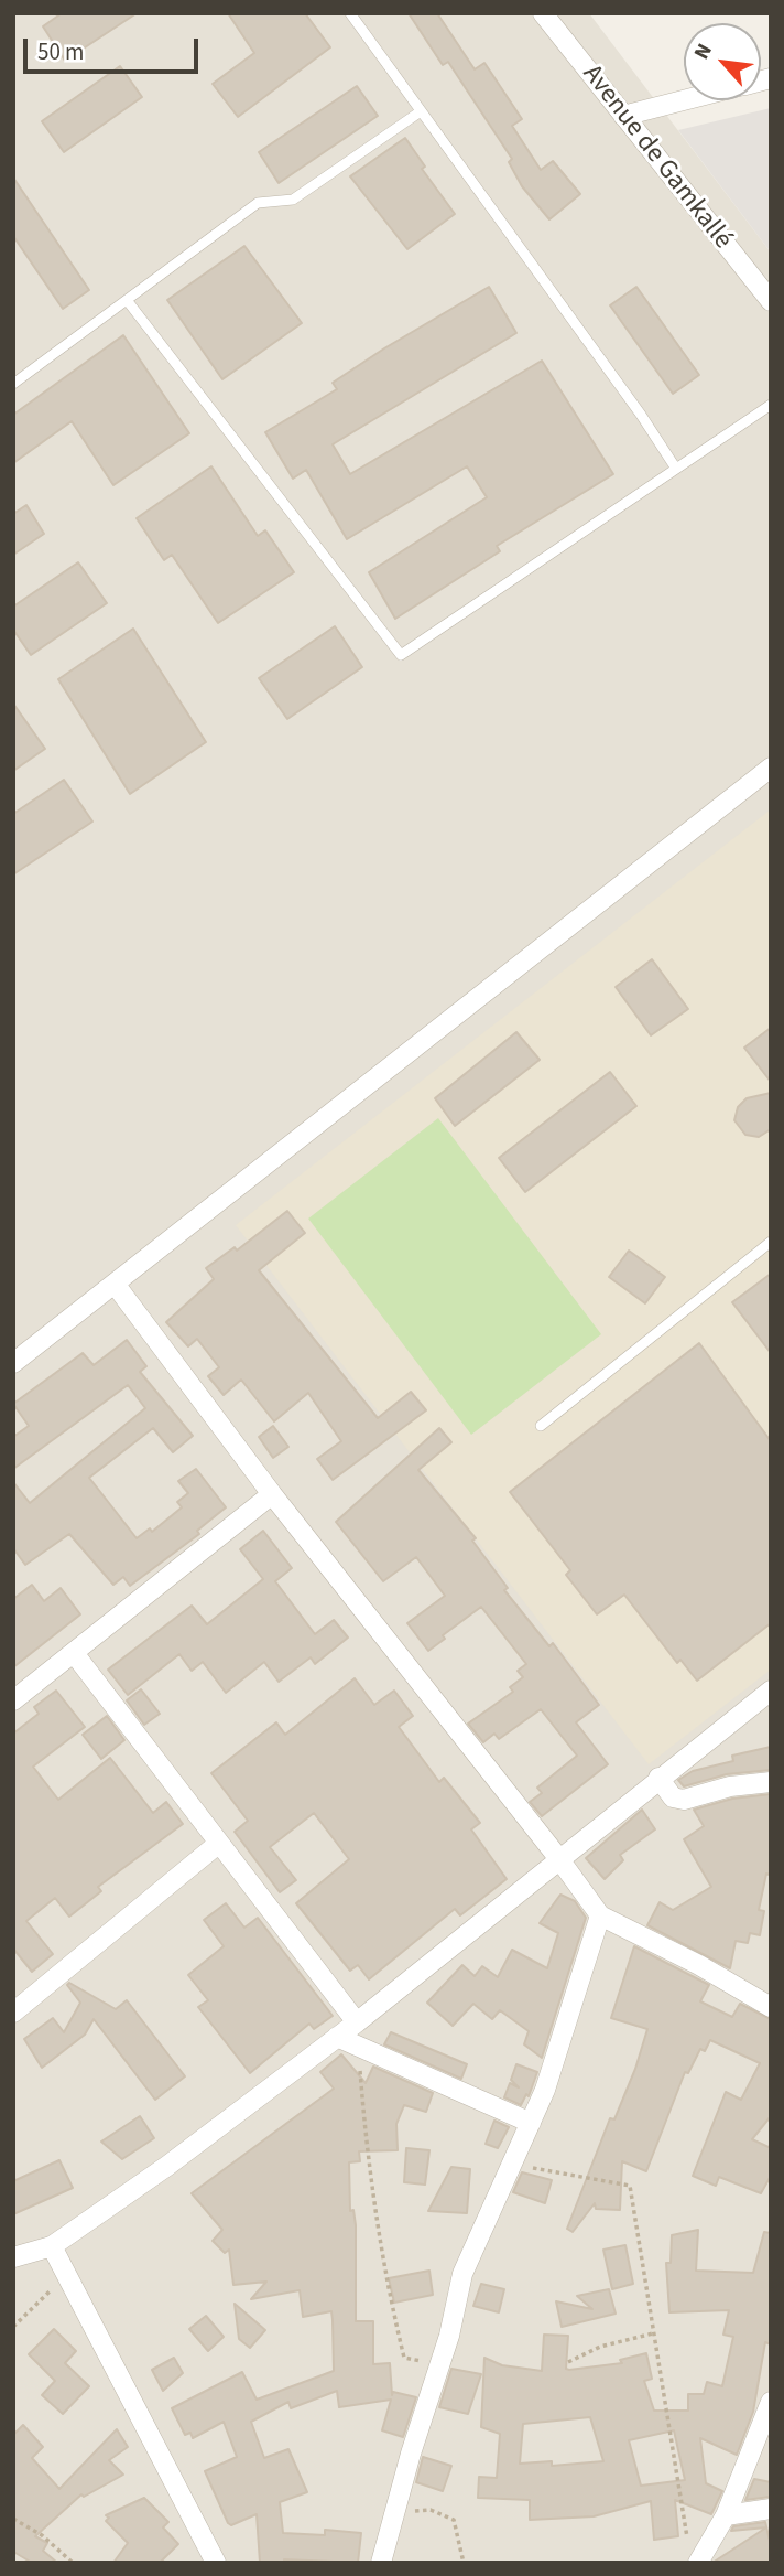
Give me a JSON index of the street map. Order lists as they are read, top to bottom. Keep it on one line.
{"streets":{"street":["Avenue de Gamkallé"]},"scale_bar":"50 m","north":"top left"}
